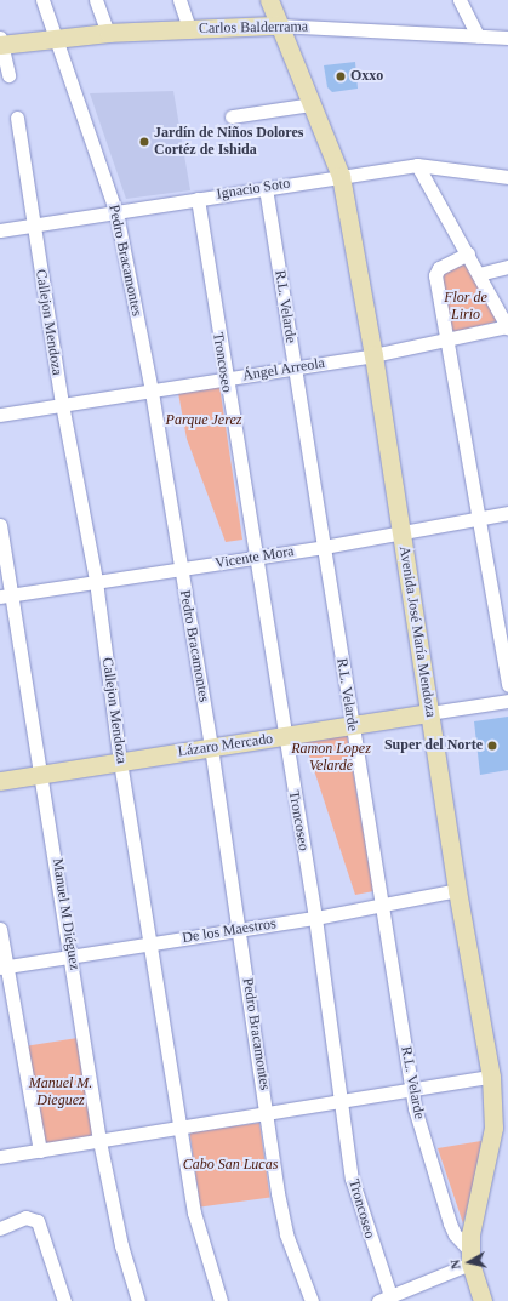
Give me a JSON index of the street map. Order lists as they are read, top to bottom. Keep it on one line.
{"streets":{"street":["Carlos Balderrama","Ignacio Soto","Pedro Bracamontes","R.L. Velarde","Callejon Mendoza","Troncoseo","Ángel Arreola","Vicente Mora","Avenida José María Mendoza","Lázaro Mercado","Manuel M Diéguez","De los Maestros"]},"crossings":[["Carlos Balderrama","Pedro Bracamontes"],["Carlos Balderrama","Avenida José María Mendoza"],["Ignacio Soto","Pedro Bracamontes"],["Ignacio Soto","R.L. Velarde"],["Ignacio Soto","Callejon Mendoza"],["Ignacio Soto","Troncoseo"],["Ignacio Soto","Avenida José María Mendoza"],["Pedro Bracamontes","Ángel Arreola"],["Pedro Bracamontes","Vicente Mora"],["Pedro Bracamontes","Lázaro Mercado"],["Pedro Bracamontes","De los Maestros"],["R.L. Velarde","Ángel Arreola"],["R.L. Velarde","Vicente Mora"],["R.L. Velarde","Avenida José María Mendoza"],["R.L. Velarde","Lázaro Mercado"],["R.L. Velarde","De los Maestros"],["Callejon Mendoza","Ángel Arreola"],["Callejon Mendoza","Vicente Mora"],["Callejon Mendoza","Lázaro Mercado"],["Callejon Mendoza","De los Maestros"],["Troncoseo","Ángel Arreola"],["Troncoseo","Vicente Mora"],["Troncoseo","Lázaro Mercado"],["Troncoseo","De los Maestros"],["Ángel Arreola","Avenida José María Mendoza"],["Vicente Mora","Avenida José María Mendoza"],["Vicente Mora","Manuel M Diéguez"],["Avenida José María Mendoza","Lázaro Mercado"],["Avenida José María Mendoza","De los Maestros"],["Lázaro Mercado","Manuel M Diéguez"],["Manuel M Diéguez","De los Maestros"]],"parks":["Flor de Lirio","Parque Jerez","Ramon Lopez Velarde","Manuel M. Dieguez","Cabo San Lucas"],"places":["Oxxo","Jardín de Niños Dolores Cortéz de Ishida","Super del Norte"],"north":"left"}
